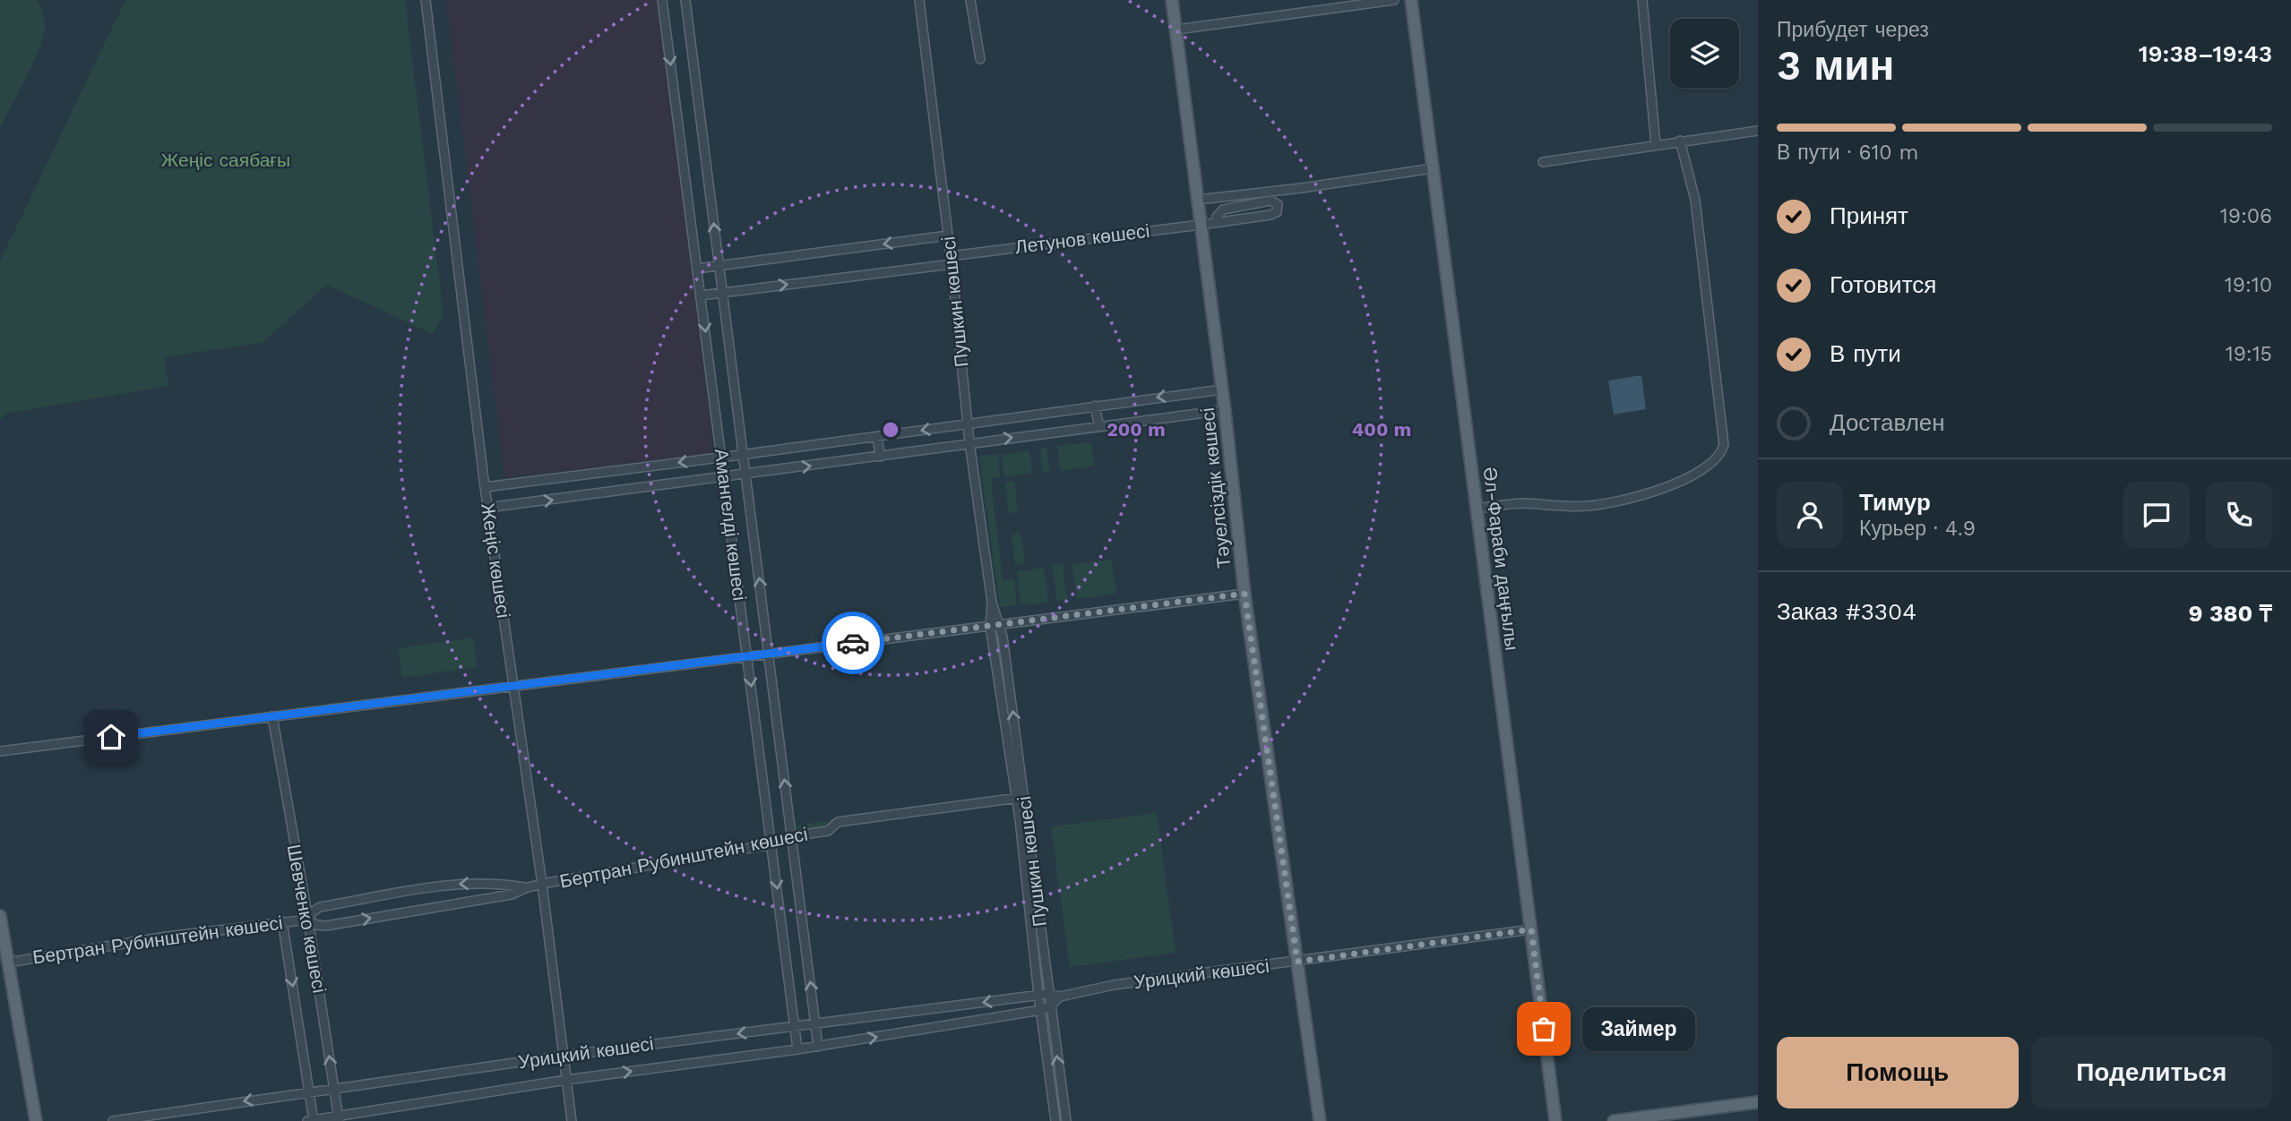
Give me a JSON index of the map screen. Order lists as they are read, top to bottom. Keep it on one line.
{"streets":{"main road":["Тәуелсіздік көшесі","Әл-Фараби даңғылы"],"street":["Летунов көшесі","Пушкин көшесі","Амангелді көшесі","Жеңіс көшесі","Бертран Рубинштейн көшесі","Шевченко көшесі","Урицкий көшесі"]},"crossings":[["Летунов көшесі","Пушкин көшесі"],["Летунов көшесі","Тәуелсіздік көшесі"],["Летунов көшесі","Амангелді көшесі"],["Пушкин көшесі","Бертран Рубинштейн көшесі"],["Пушкин көшесі","Урицкий көшесі"],["Тәуелсіздік көшесі","Урицкий көшесі"],["Амангелді көшесі","Бертран Рубинштейн көшесі"],["Амангелді көшесі","Урицкий көшесі"],["Әл-Фараби даңғылы","Урицкий көшесі"],["Жеңіс көшесі","Бертран Рубинштейн көшесі"],["Жеңіс көшесі","Урицкий көшесі"],["Бертран Рубинштейн көшесі","Шевченко көшесі"],["Шевченко көшесі","Урицкий көшесі"]],"parks":["Жеңіс саябағы"],"places":["Займер"],"page":{"heading":["3 мин","Прибудет через","19:38–19:43"],"panel":["Тимур","Курьер · 4.9","Заказ #3304","9 380 ₸"],"bar":"В пути · 610 m","list":[["Принят","19:06"],["Готовится","19:10"],["В пути","19:15"],"Доставлен"],"bubble":"Займер","buttons":["Помощь","Поделиться"]},"rings":["200 m","400 m"]}
